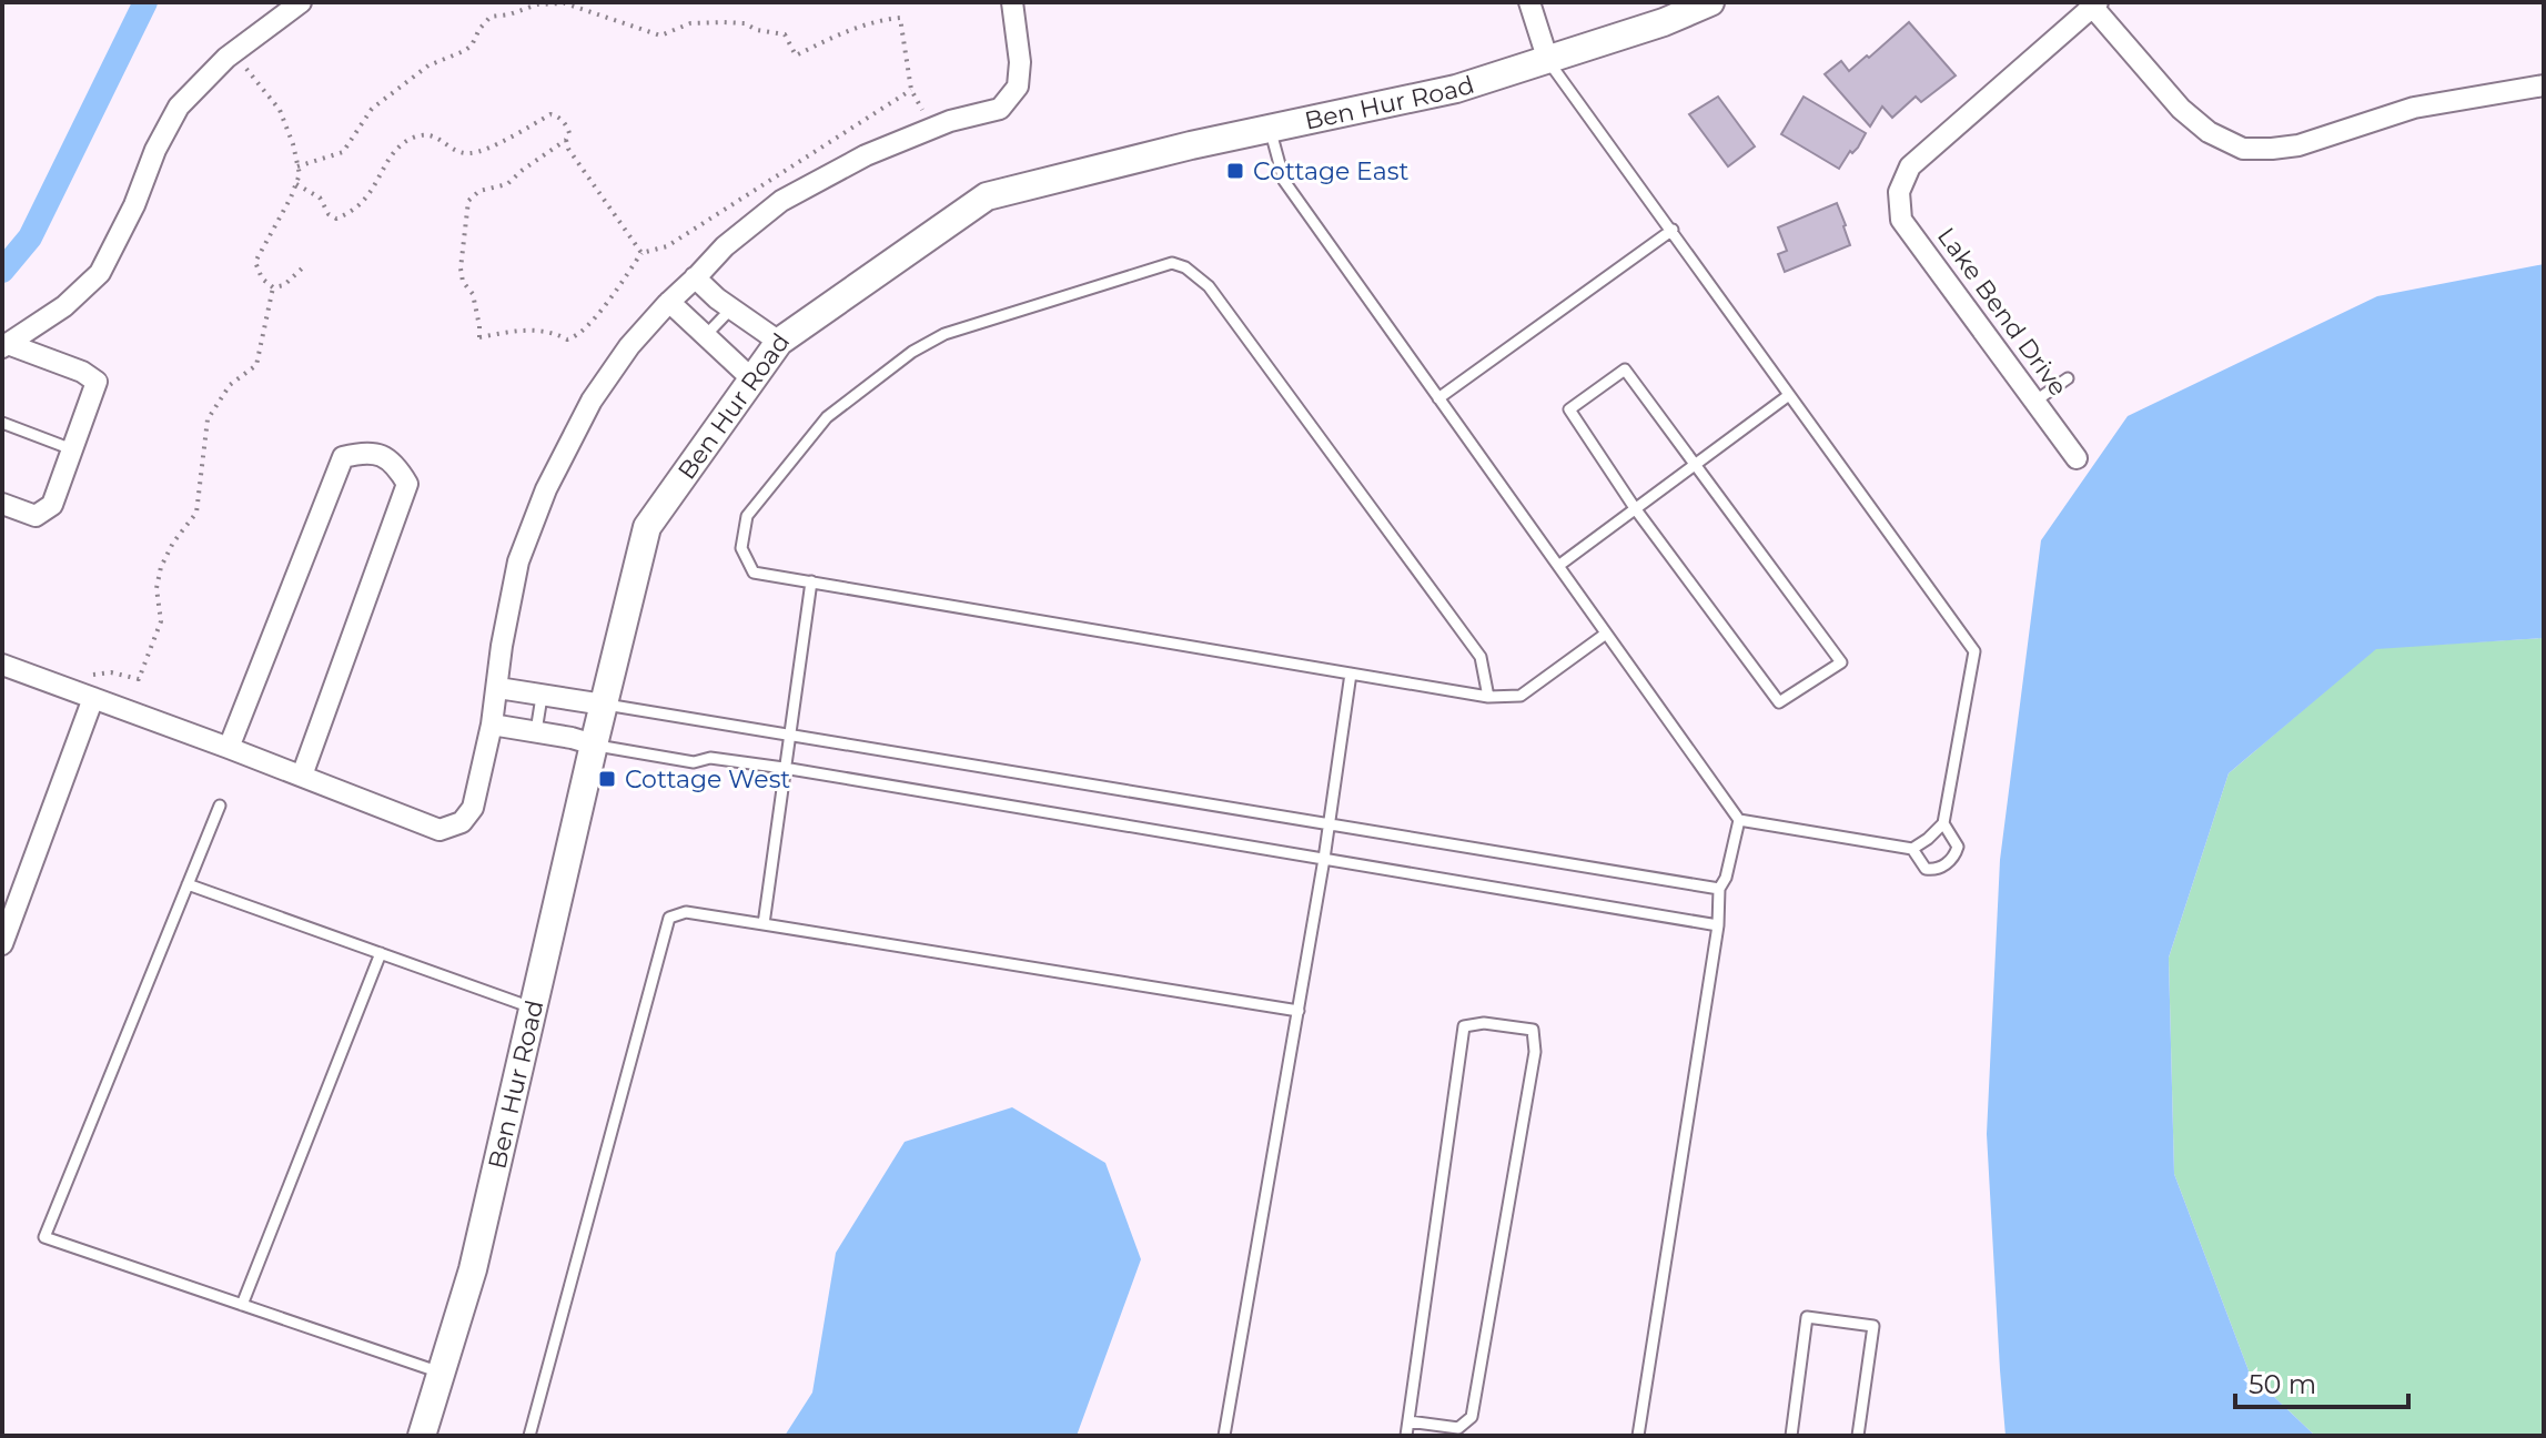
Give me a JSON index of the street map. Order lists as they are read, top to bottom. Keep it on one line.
{"streets":{"street":["Ben Hur Road","Lake Bend Drive"]},"places":{"transit":["Cottage East","Cottage West"]},"scale_bar":"50 m"}
